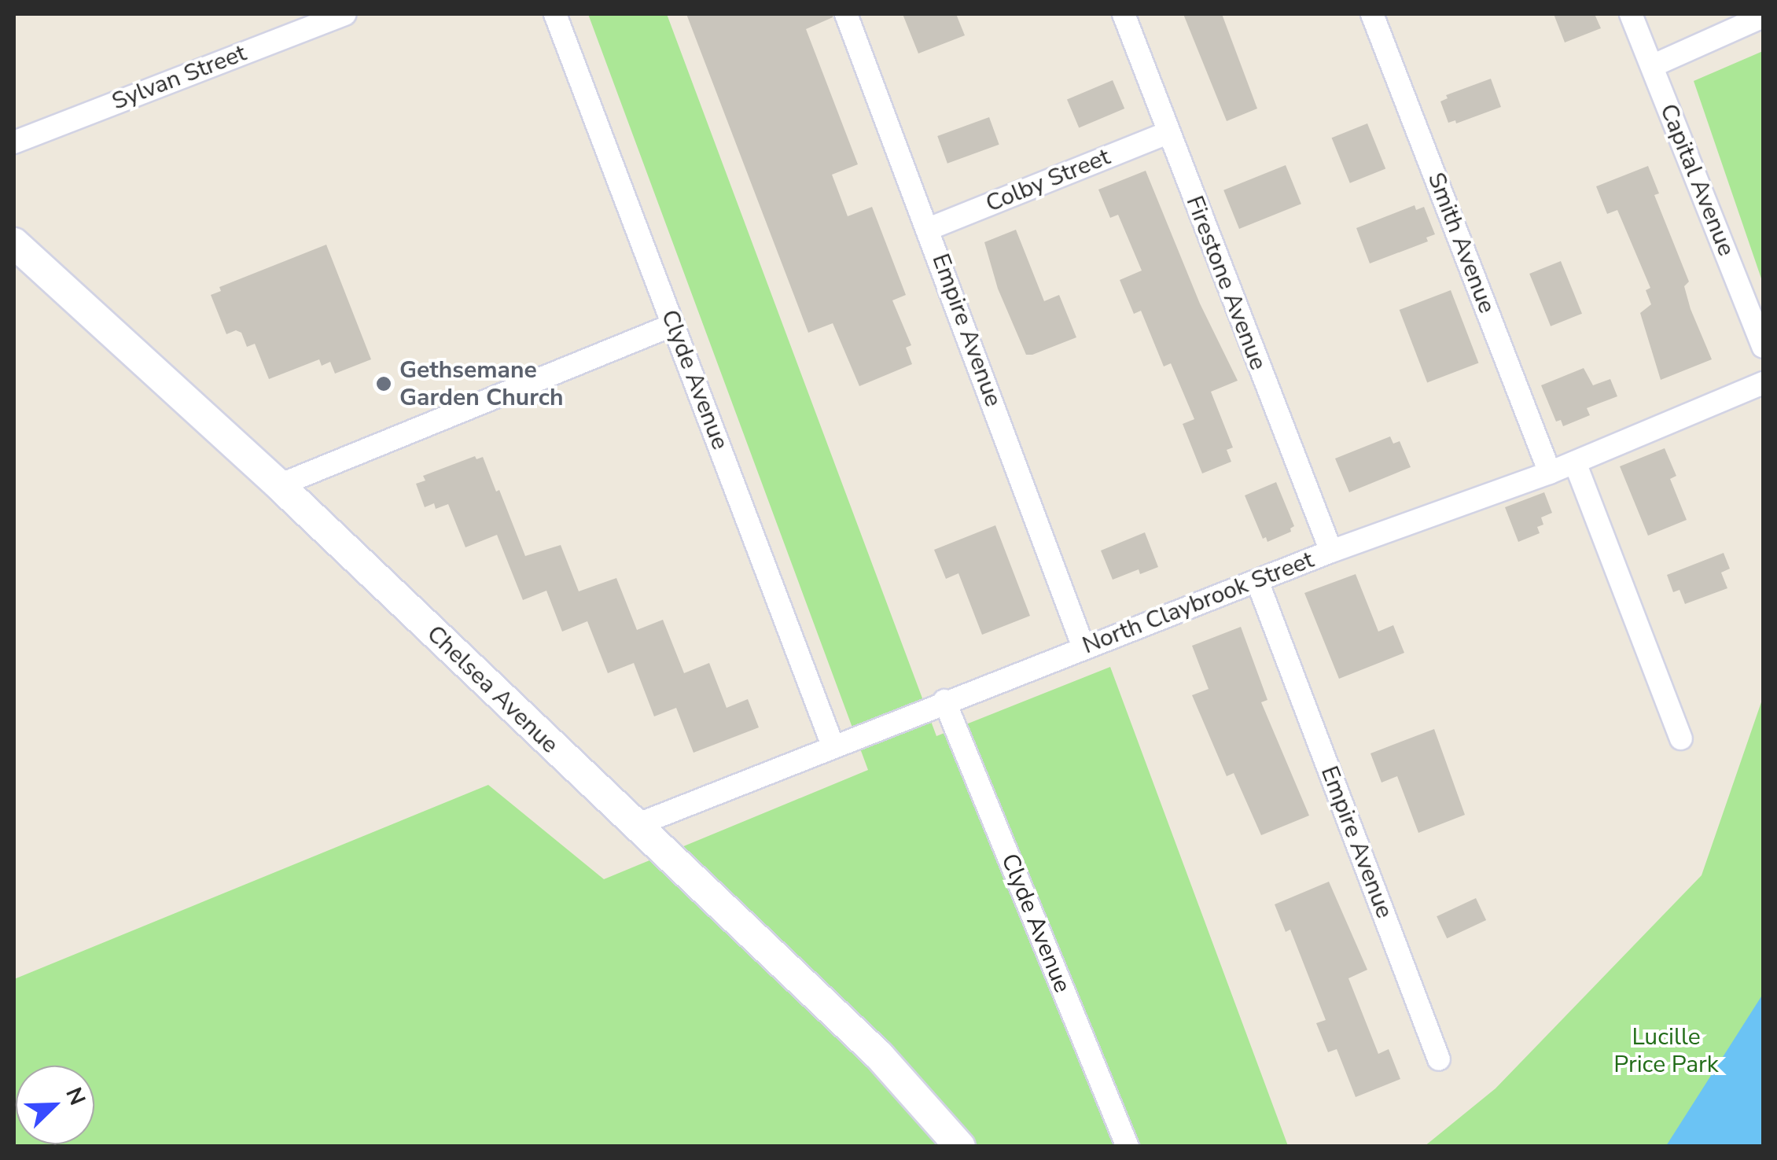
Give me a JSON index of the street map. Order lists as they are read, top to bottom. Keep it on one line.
{"streets":{"main road":["Chelsea Avenue"],"street":["Sylvan Street","Capital Avenue","Colby Street","Smith Avenue","Firestone Avenue","Empire Avenue","Clyde Avenue","North Claybrook Street"]},"crossings":[["Colby Street","Firestone Avenue"],["Colby Street","Empire Avenue"],["Smith Avenue","North Claybrook Street"],["Firestone Avenue","North Claybrook Street"],["Empire Avenue","North Claybrook Street"],["Clyde Avenue","North Claybrook Street"],["North Claybrook Street","Chelsea Avenue"]],"parks":["Lucille Price Park"],"places":["Gethsemane Garden Church"],"north":"top right"}
